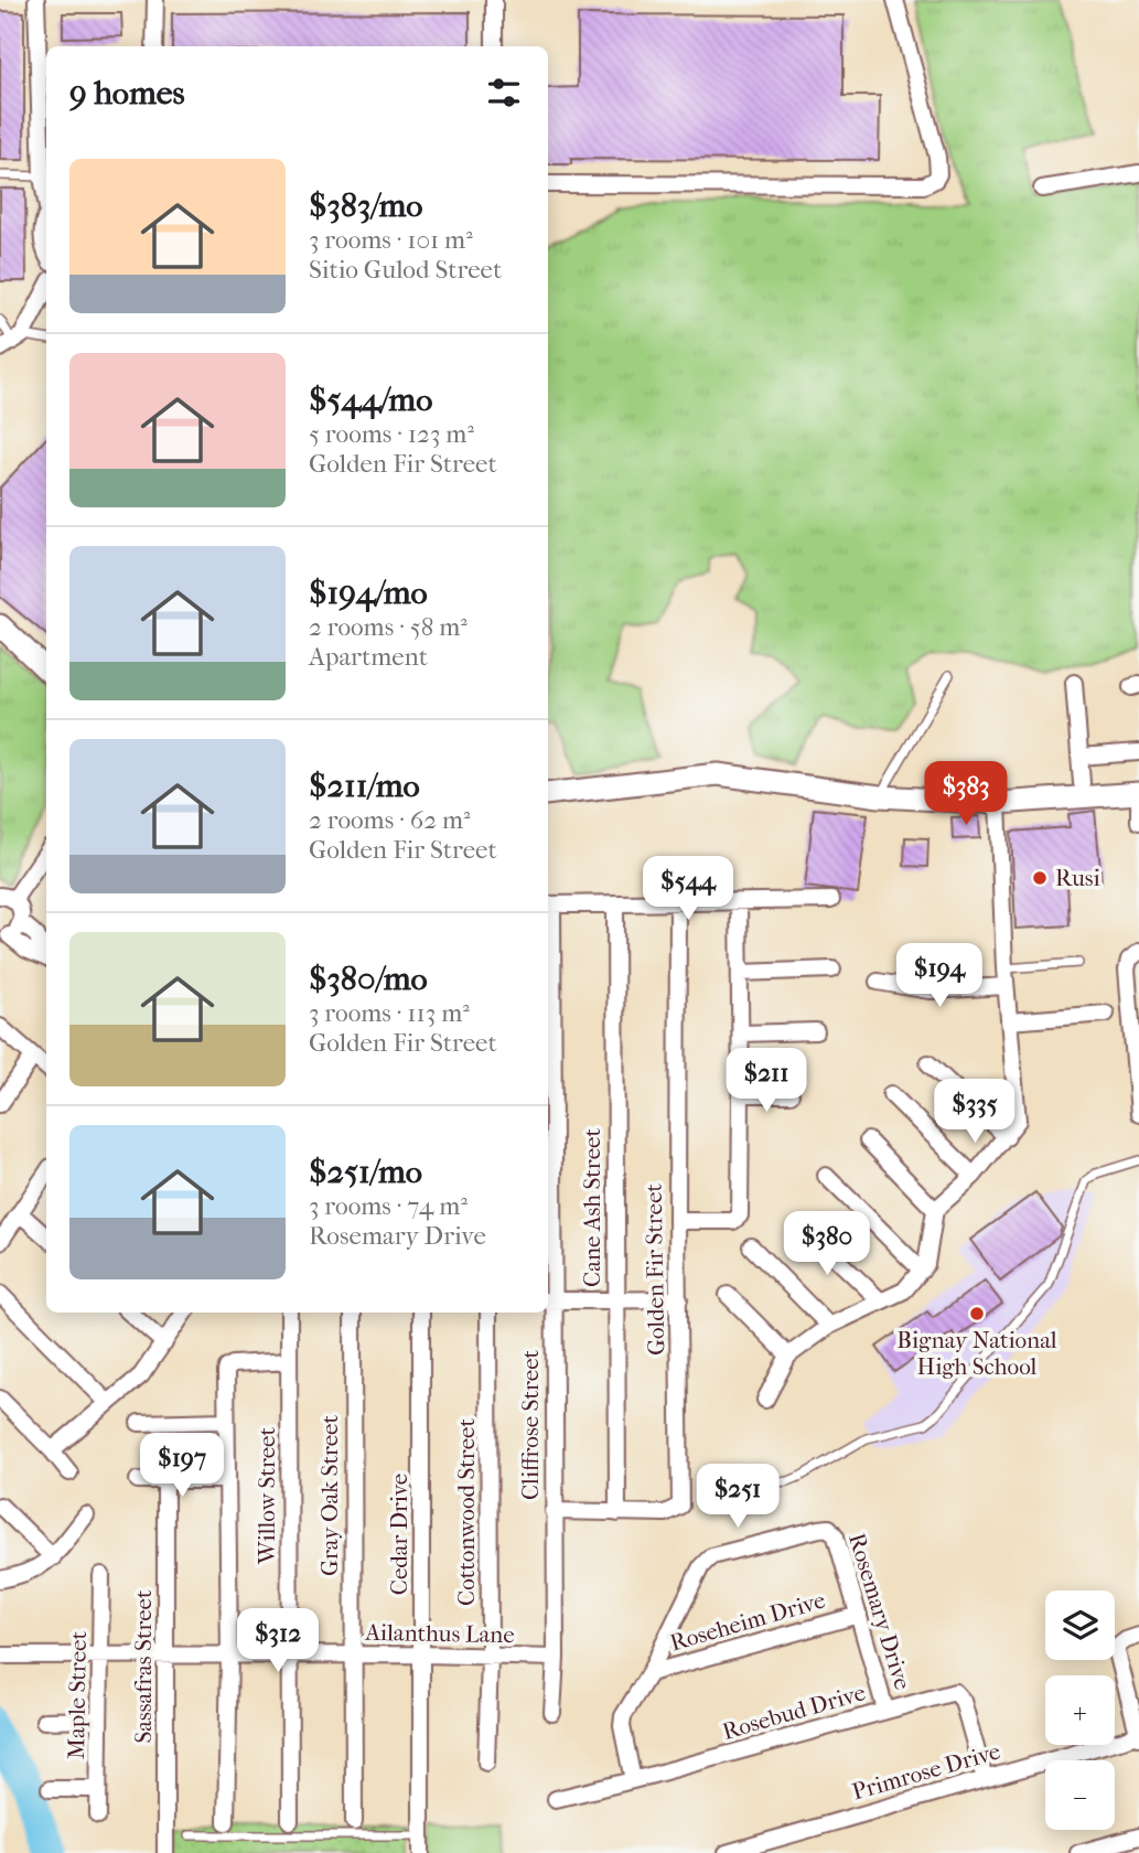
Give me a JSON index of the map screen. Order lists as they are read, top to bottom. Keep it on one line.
{"streets":{"street":["Cane Ash Street","Golden Fir Street","Cliffrose Street","Willow Street","Gray Oak Street","Cottonwood Street","Cedar Drive","Rosemary Drive","Roseheim Drive","Ailanthus Lane","Sassafras Street","Maple Street","Rosebud Drive","Primrose Drive"]},"crossings":[["Cane Ash Street","Golden Fir Street"],["Golden Fir Street","Cliffrose Street"],["Cliffrose Street","Ailanthus Lane"],["Willow Street","Ailanthus Lane"],["Gray Oak Street","Ailanthus Lane"],["Cottonwood Street","Ailanthus Lane"],["Cedar Drive","Ailanthus Lane"],["Rosemary Drive","Roseheim Drive"],["Rosemary Drive","Rosebud Drive"],["Ailanthus Lane","Sassafras Street"],["Ailanthus Lane","Maple Street"],["Rosebud Drive","Primrose Drive"]],"places":["Rusi","Bignay National High School"],"page":{"heading":"9 homes","list":[{"name":"$383/mo","note":"3 rooms · 101 m² · Sitio Gulod Street"},{"name":"$544/mo","note":"5 rooms · 123 m² · Golden Fir Street"},{"name":"$194/mo","note":"2 rooms · 58 m² · Apartment"},{"name":"$211/mo","note":"2 rooms · 62 m² · Golden Fir Street"},{"name":"$380/mo","note":"3 rooms · 113 m² · Golden Fir Street"},{"name":"$251/mo","note":"3 rooms · 74 m² · Rosemary Drive"}],"price":["$383","$544","$194","$211","$335","$380","$197","$251","$312"],"map_buttons":["+","−"]}}
